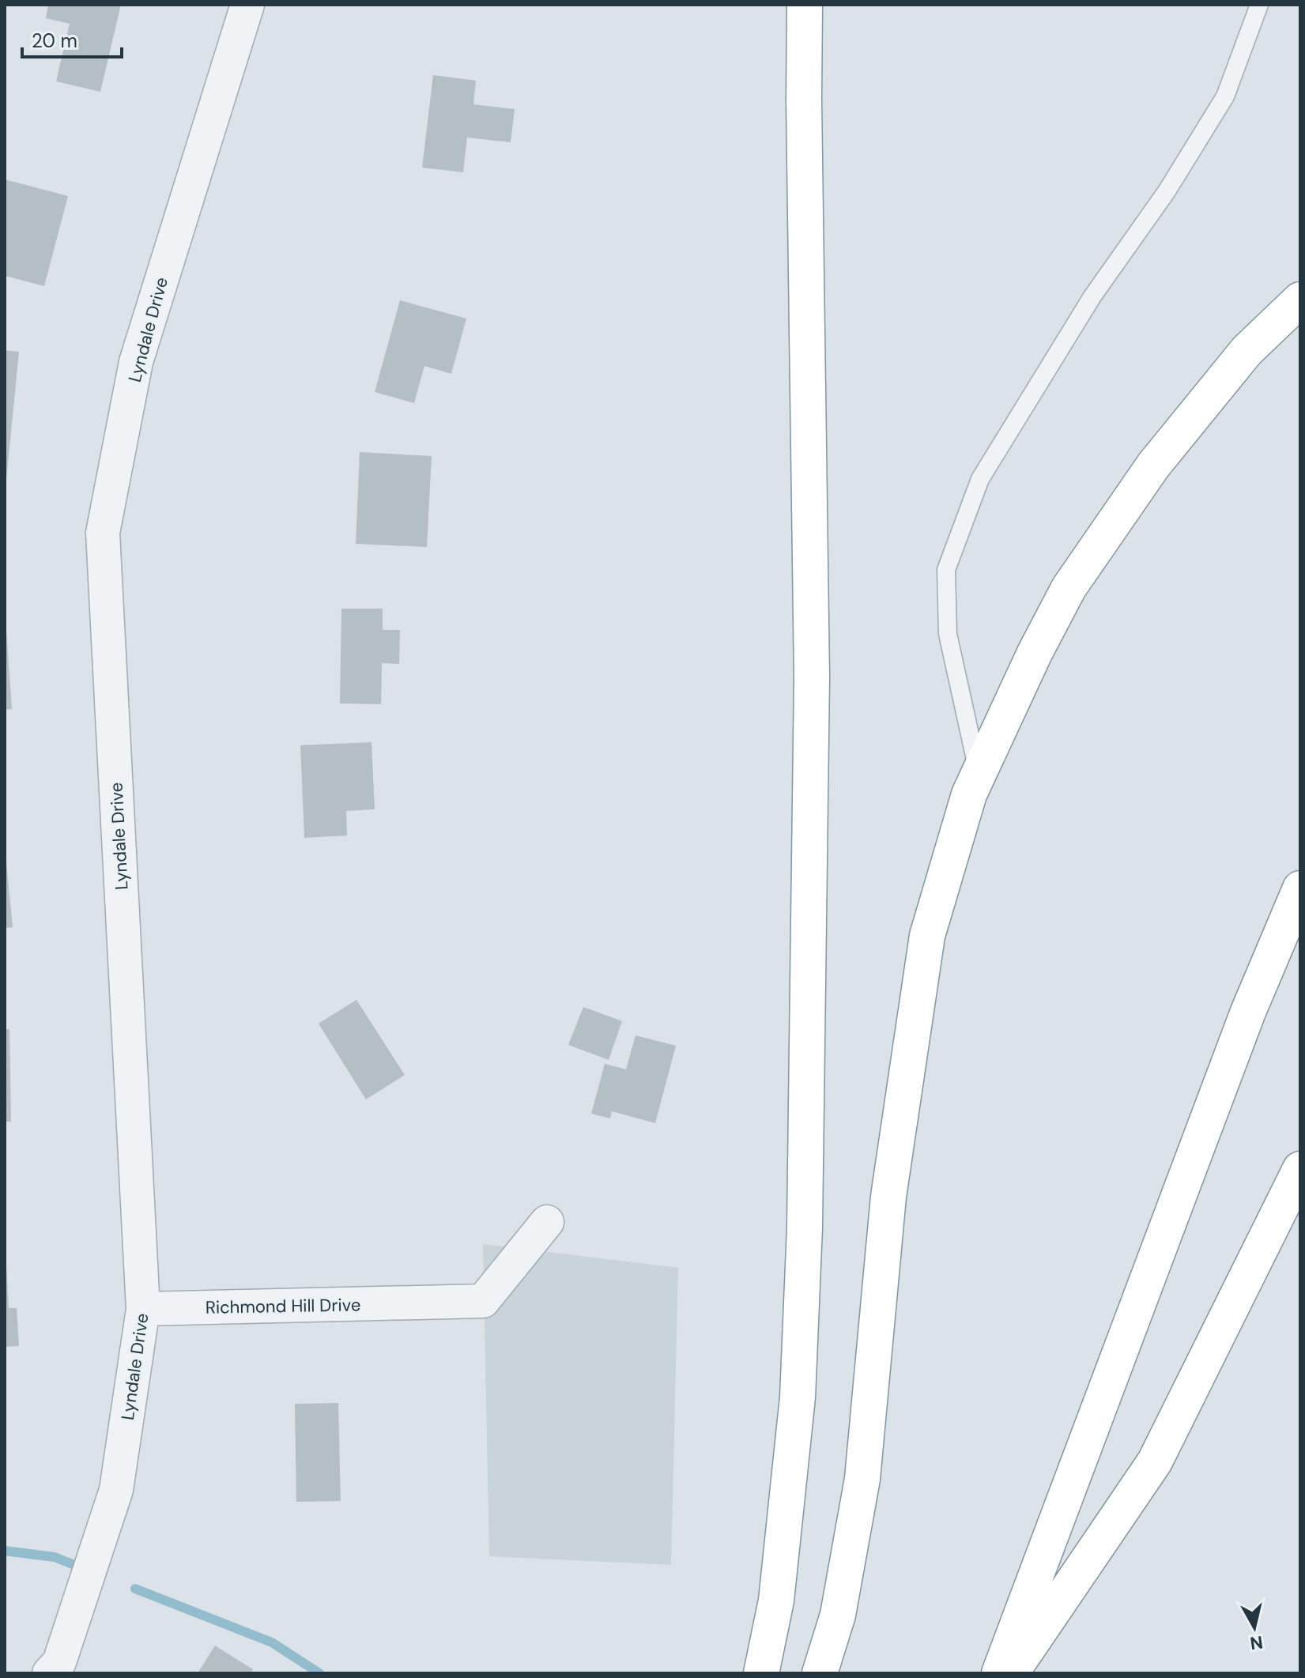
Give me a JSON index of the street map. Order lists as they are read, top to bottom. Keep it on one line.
{"streets":{"street":["Lyndale Drive","Richmond Hill Drive"]},"crossings":[["Lyndale Drive","Richmond Hill Drive"]],"scale_bar":"20 m","north":"bottom"}
